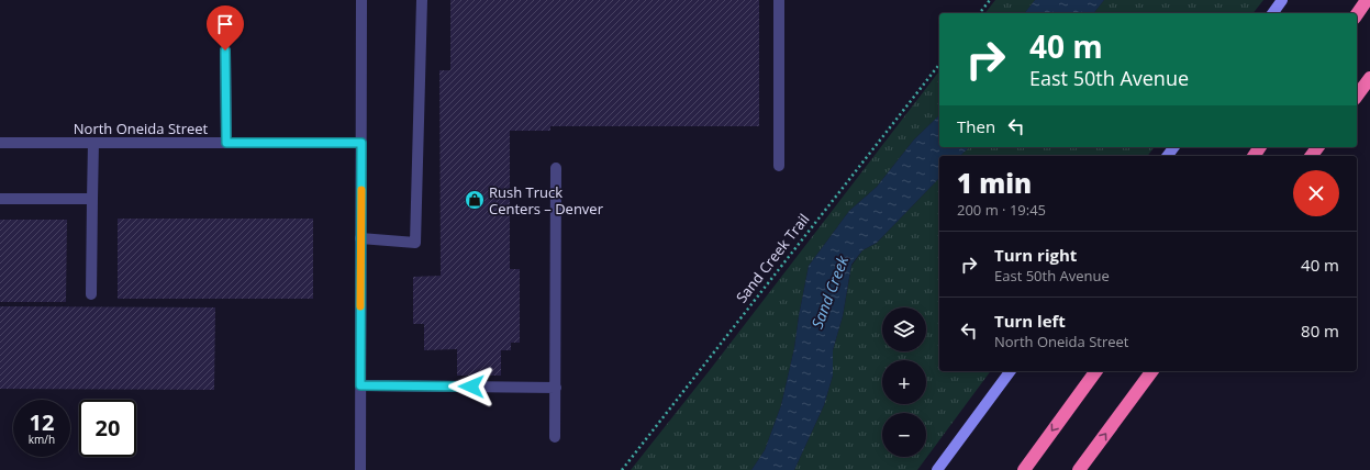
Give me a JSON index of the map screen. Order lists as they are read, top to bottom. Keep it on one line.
{"streets":{"street":["North Oneida Street"],"path":["Sand Creek Trail"]},"water":["Sand Creek"],"places":{"shop":["Rush Truck Centers – Denver"]},"page":{"turn":["40 m","East 50th Avenue"],"then":"Then","heading":["1 min","200 m · 19:45"],"list":[{"name":"Turn right","note":"East 50th Avenue","value":"40 m"},{"name":"Turn left","note":"North Oneida Street","value":"80 m"}],"map_buttons":["+","−"],"speed":"12 km/h","limit":"20"}}
